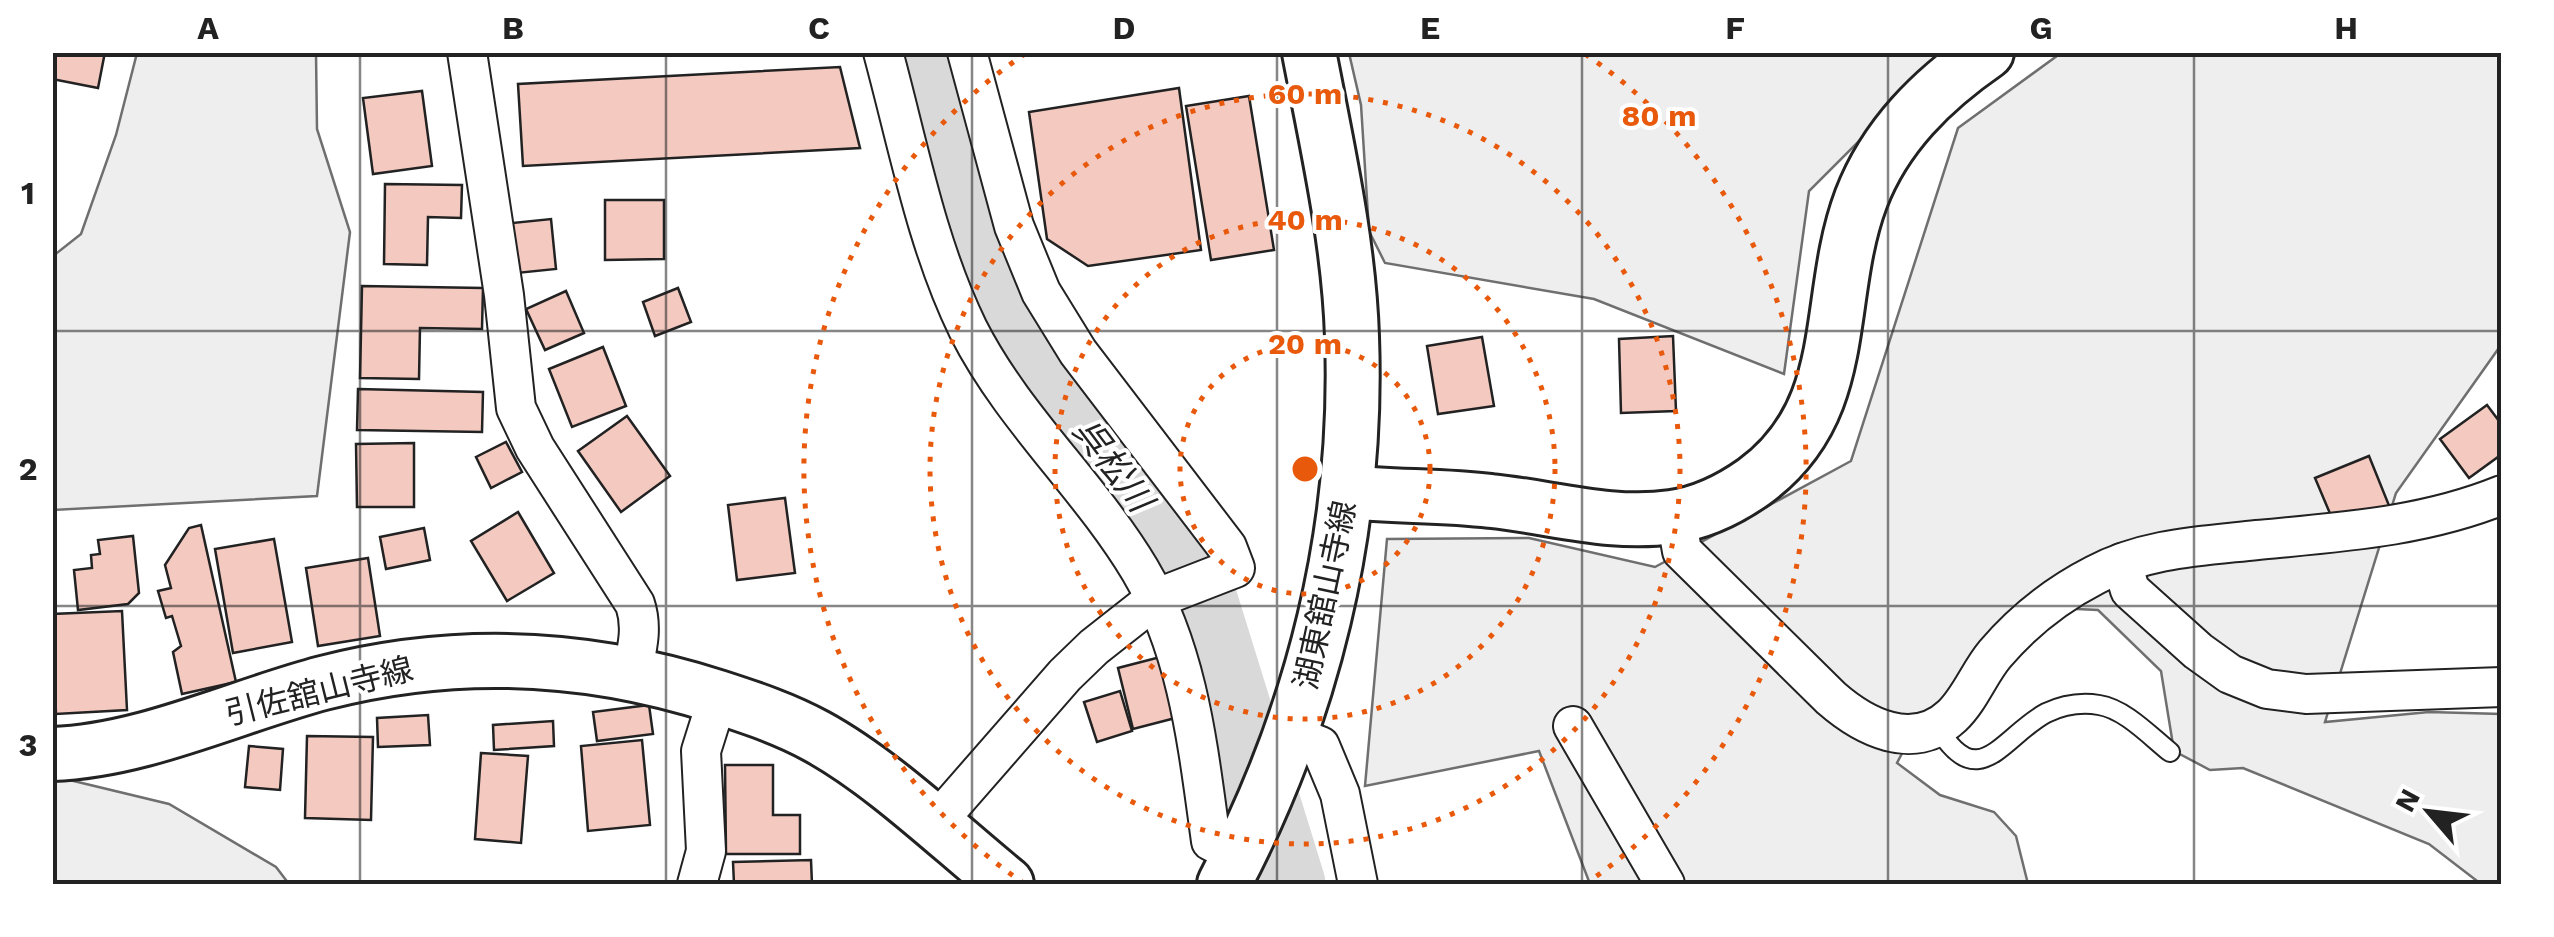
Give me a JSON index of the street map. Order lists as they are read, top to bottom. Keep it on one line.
{"streets":{"main road":["湖東舘山寺線","引佐舘山寺線"]},"water":["呉松川"],"north":"top left","grid":{"columns":["A","B","C","D","E","F","G","H"],"rows":["1","2","3"]},"rings":["60 m","80 m","40 m","20 m"]}
